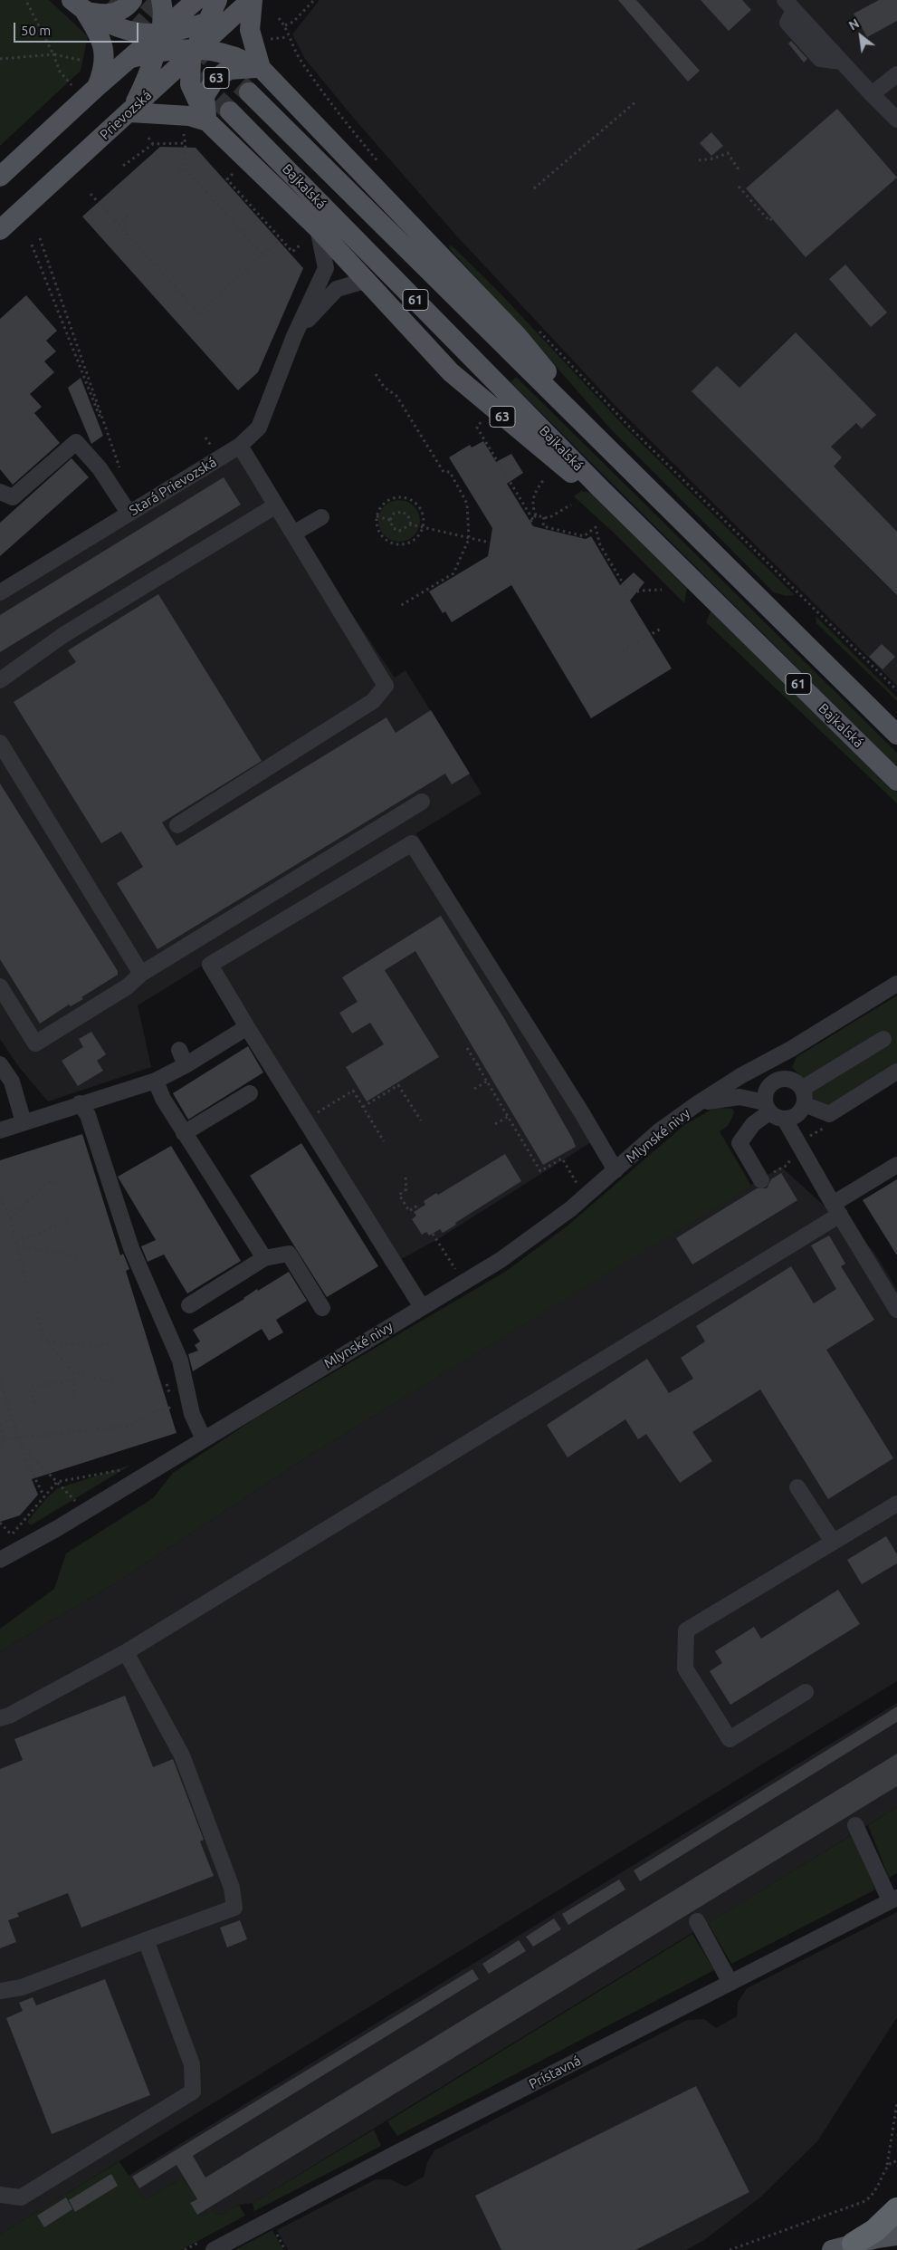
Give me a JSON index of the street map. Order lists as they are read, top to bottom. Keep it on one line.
{"streets":{"main road":["63","Prievozská","Bajkalská","61"],"street":["Stará Prievozská","Mlynské nivy","Prístavná"]},"crossings":[["63","Prievozská"],["63","Bajkalská"],["63","Stará Prievozská"]],"scale_bar":"50 m","north":"top left"}
